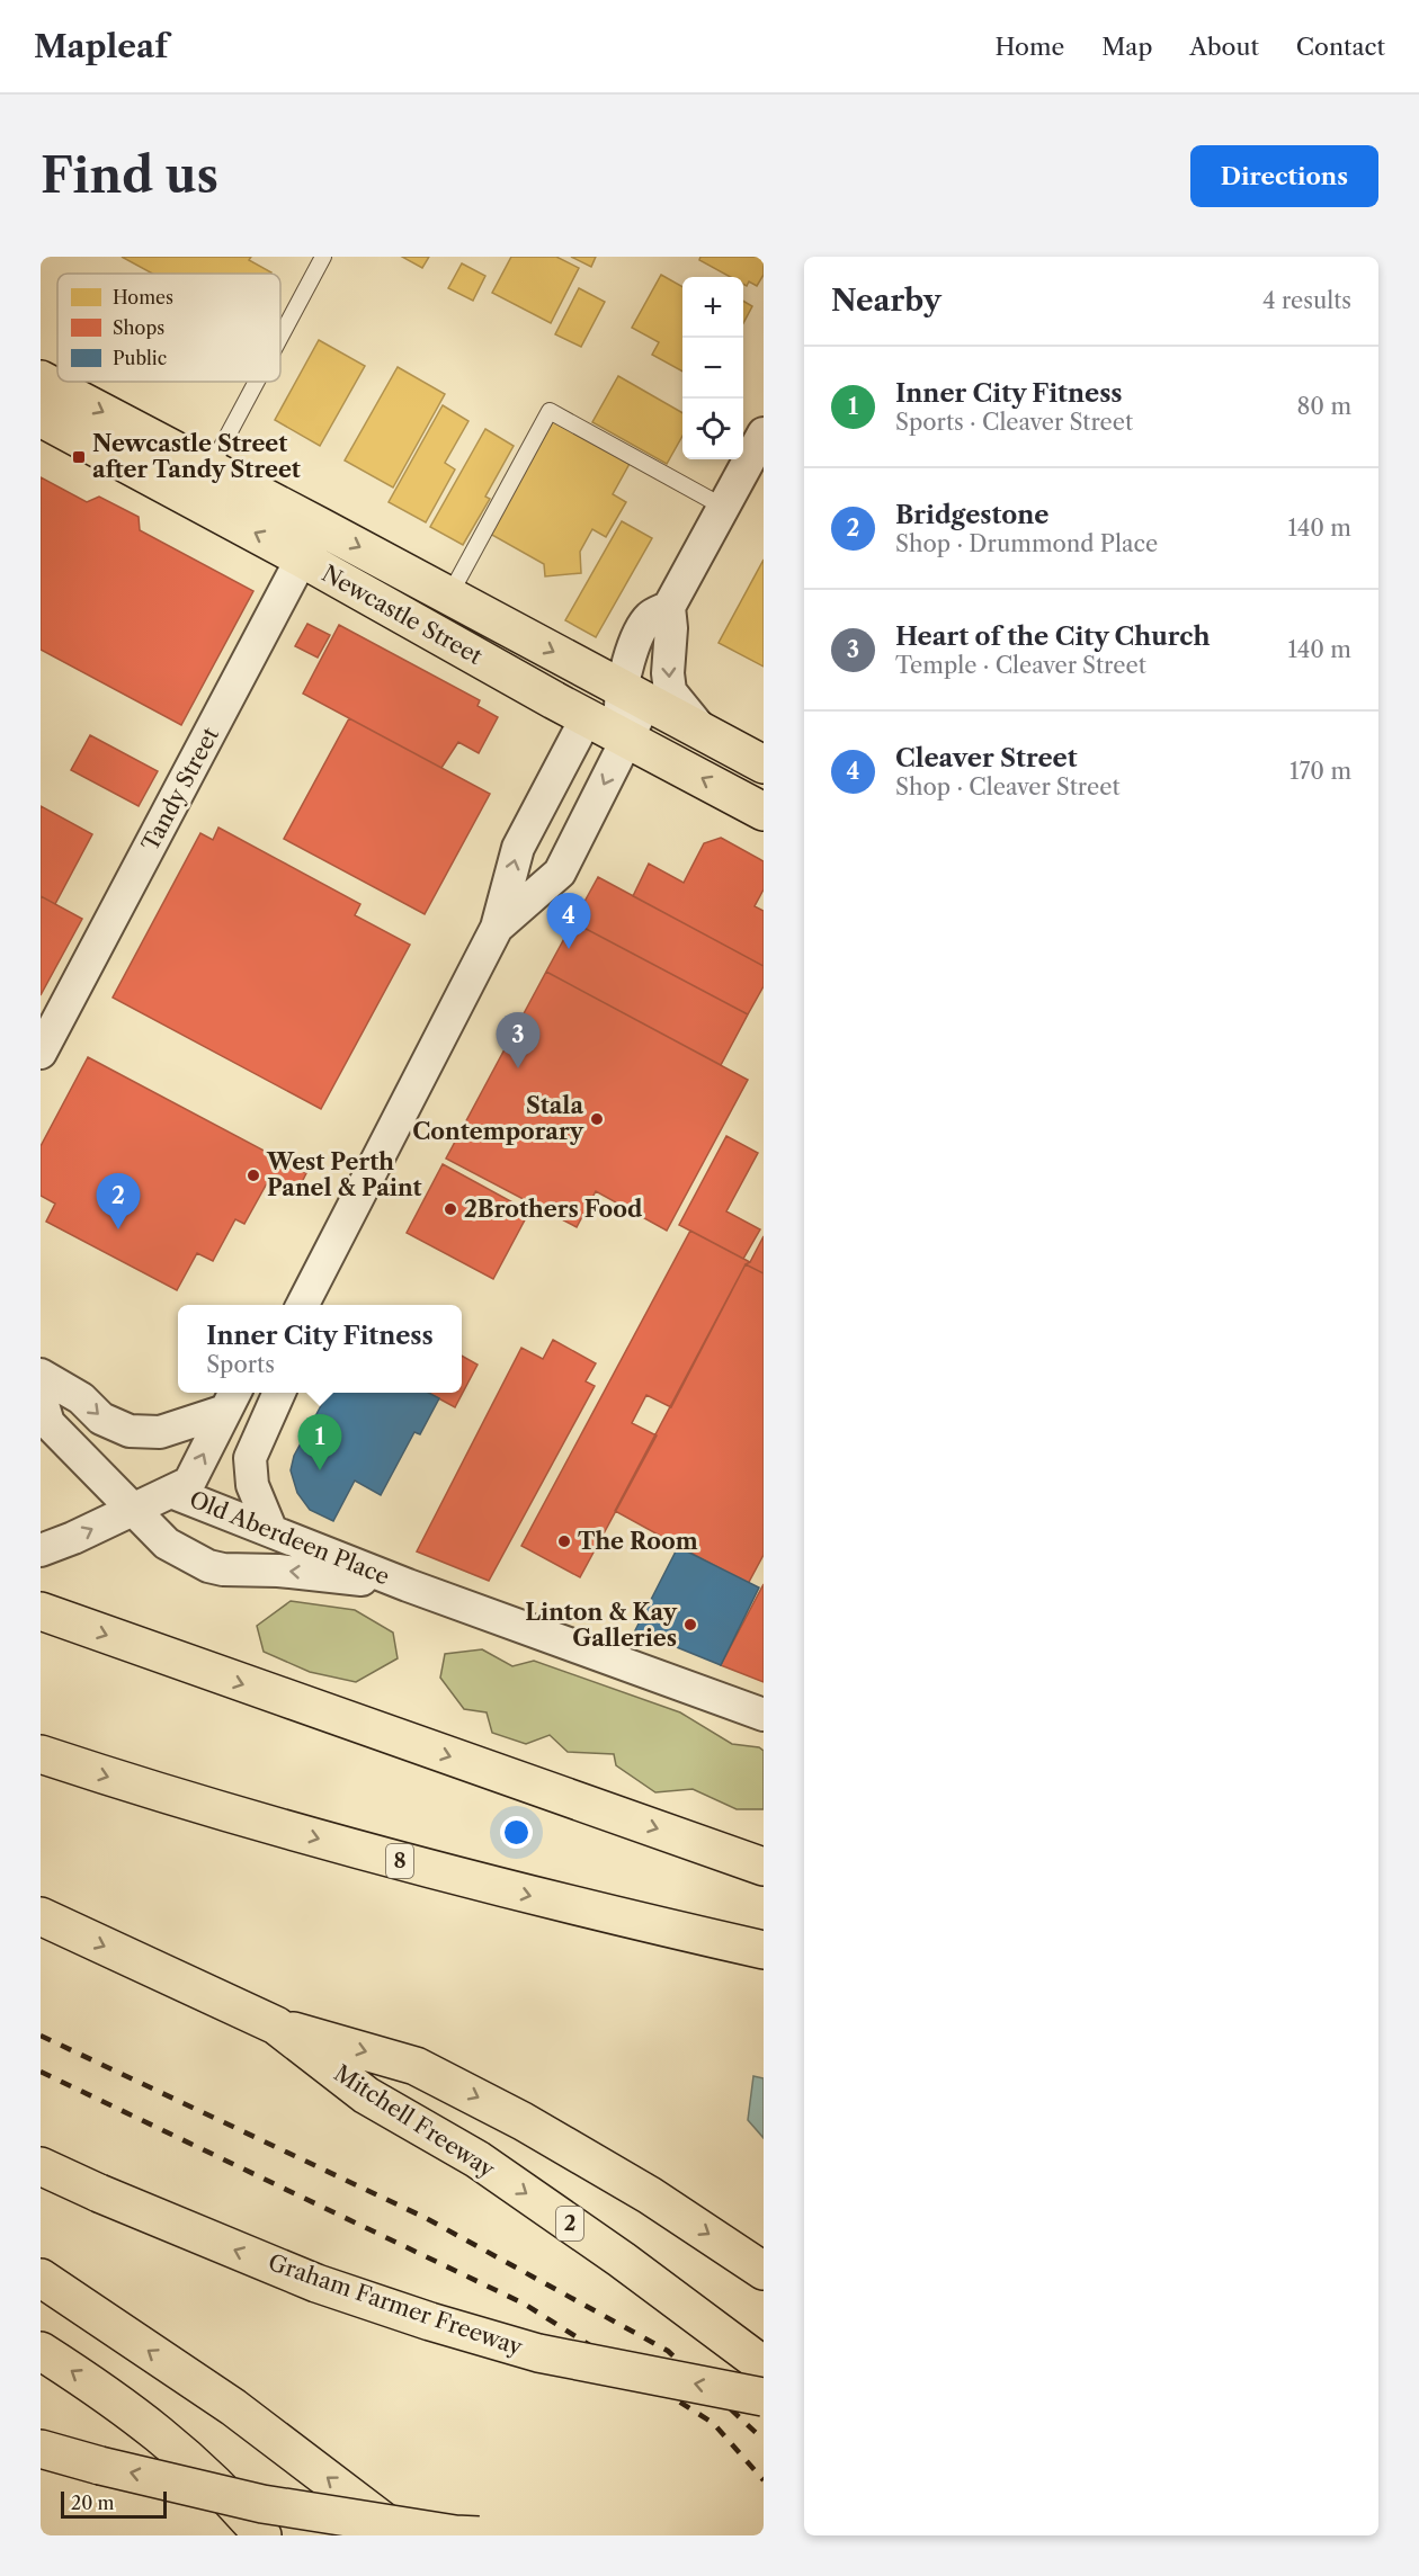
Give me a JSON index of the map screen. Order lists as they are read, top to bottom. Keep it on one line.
{"streets":{"main road":["Newcastle Street","8","Mitchell Freeway","2","Graham Farmer Freeway"],"street":["Tandy Street","Old Aberdeen Place"]},"crossings":[["Newcastle Street","Tandy Street"]],"places":{"transit":["Newcastle Street after Tandy Street"],"other":["Stala Contemporary","West Perth Panel & Paint","2Brothers Food","The Room","Linton & Kay Galleries"]},"legend":["Homes","Shops","Public"],"scale_bar":"20 m","page":{"header":"Mapleaf","nav":["Home","Map","About","Contact"],"buttons":"Directions","title":"Find us","heading":["Nearby","4 results"],"map_buttons":["+","−"],"list":[{"mark":"1","name":"Inner City Fitness","note":"Sports · Cleaver Street","value":"80 m"},{"mark":"2","name":"Bridgestone","note":"Shop · Drummond Place","value":"140 m"},{"mark":"3","name":"Heart of the City Church","note":"Temple · Cleaver Street","value":"140 m"},{"mark":"4","name":"Cleaver Street","note":"Shop · Cleaver Street","value":"170 m"}],"pins":["4","3","2","1"],"popup":["Inner City Fitness","Sports"],"scale":"20 m"}}
